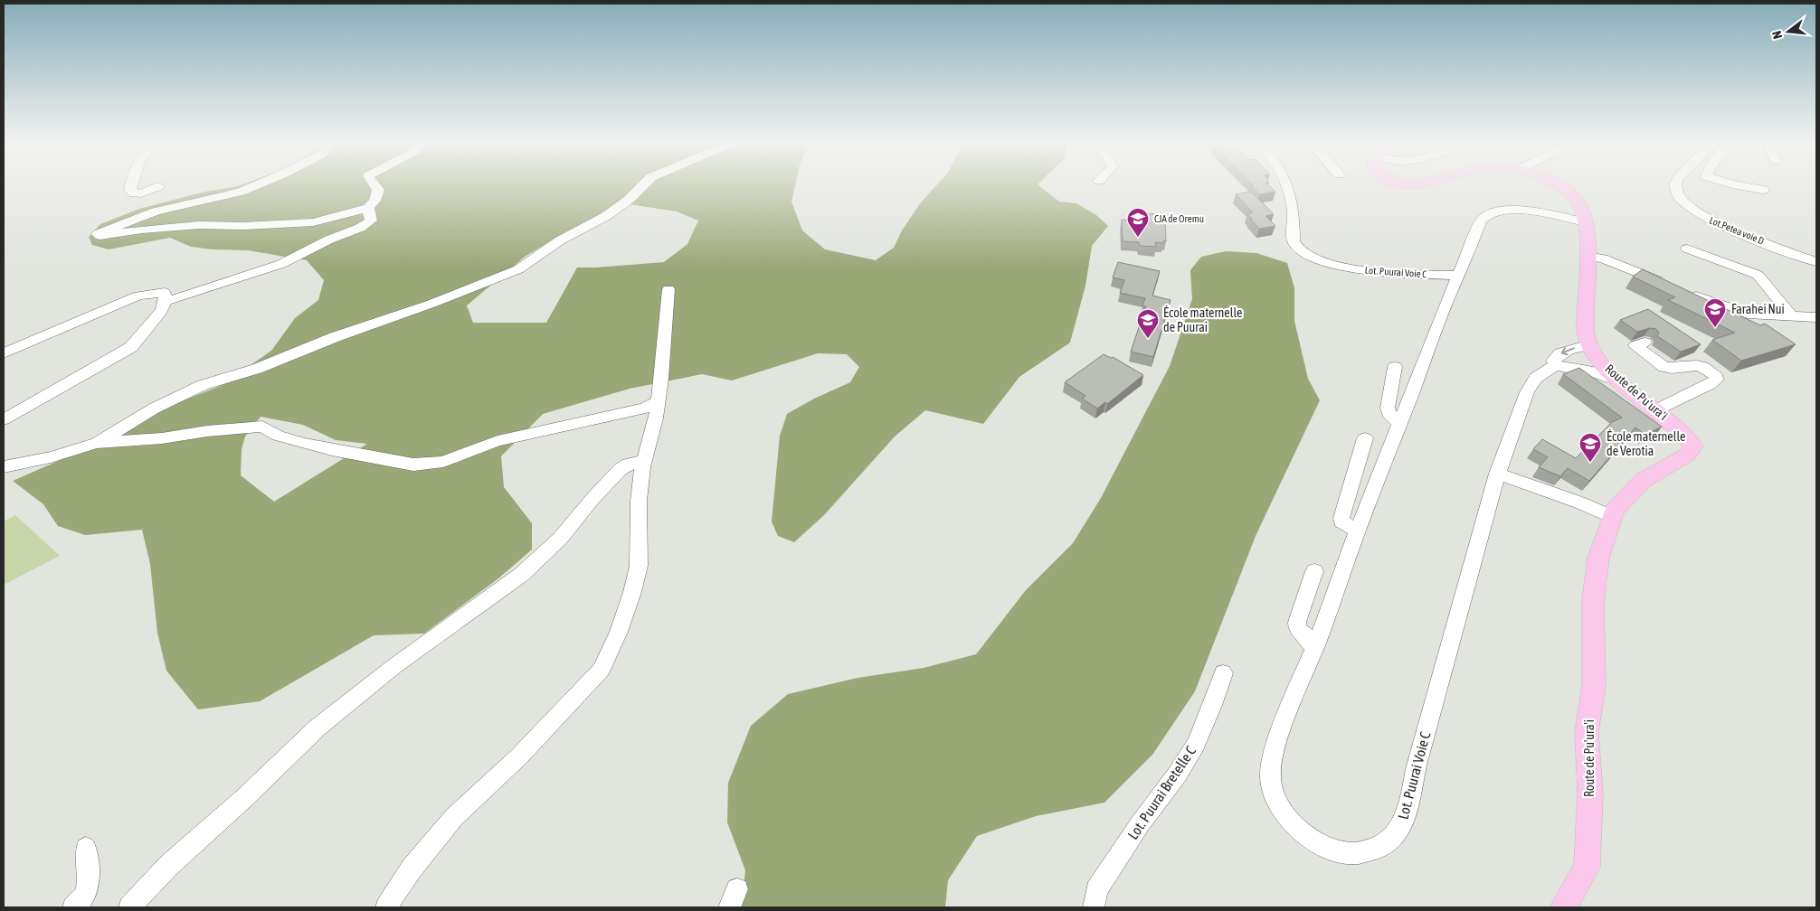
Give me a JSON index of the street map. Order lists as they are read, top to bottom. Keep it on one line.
{"streets":{"main road":["Route de Pu'ura'i"],"street":["Lot.Petea voie D","Lot. Puurai Voie C","Lot. Puurai Bretelle C"]},"crossings":[["Lot. Puurai Voie C","Route de Pu'ura'i"]],"places":{"school or university":["CJA de Oremu","Farahei Nui","École maternelle de Puurai","École maternelle de Verotia"]},"north":"left"}
